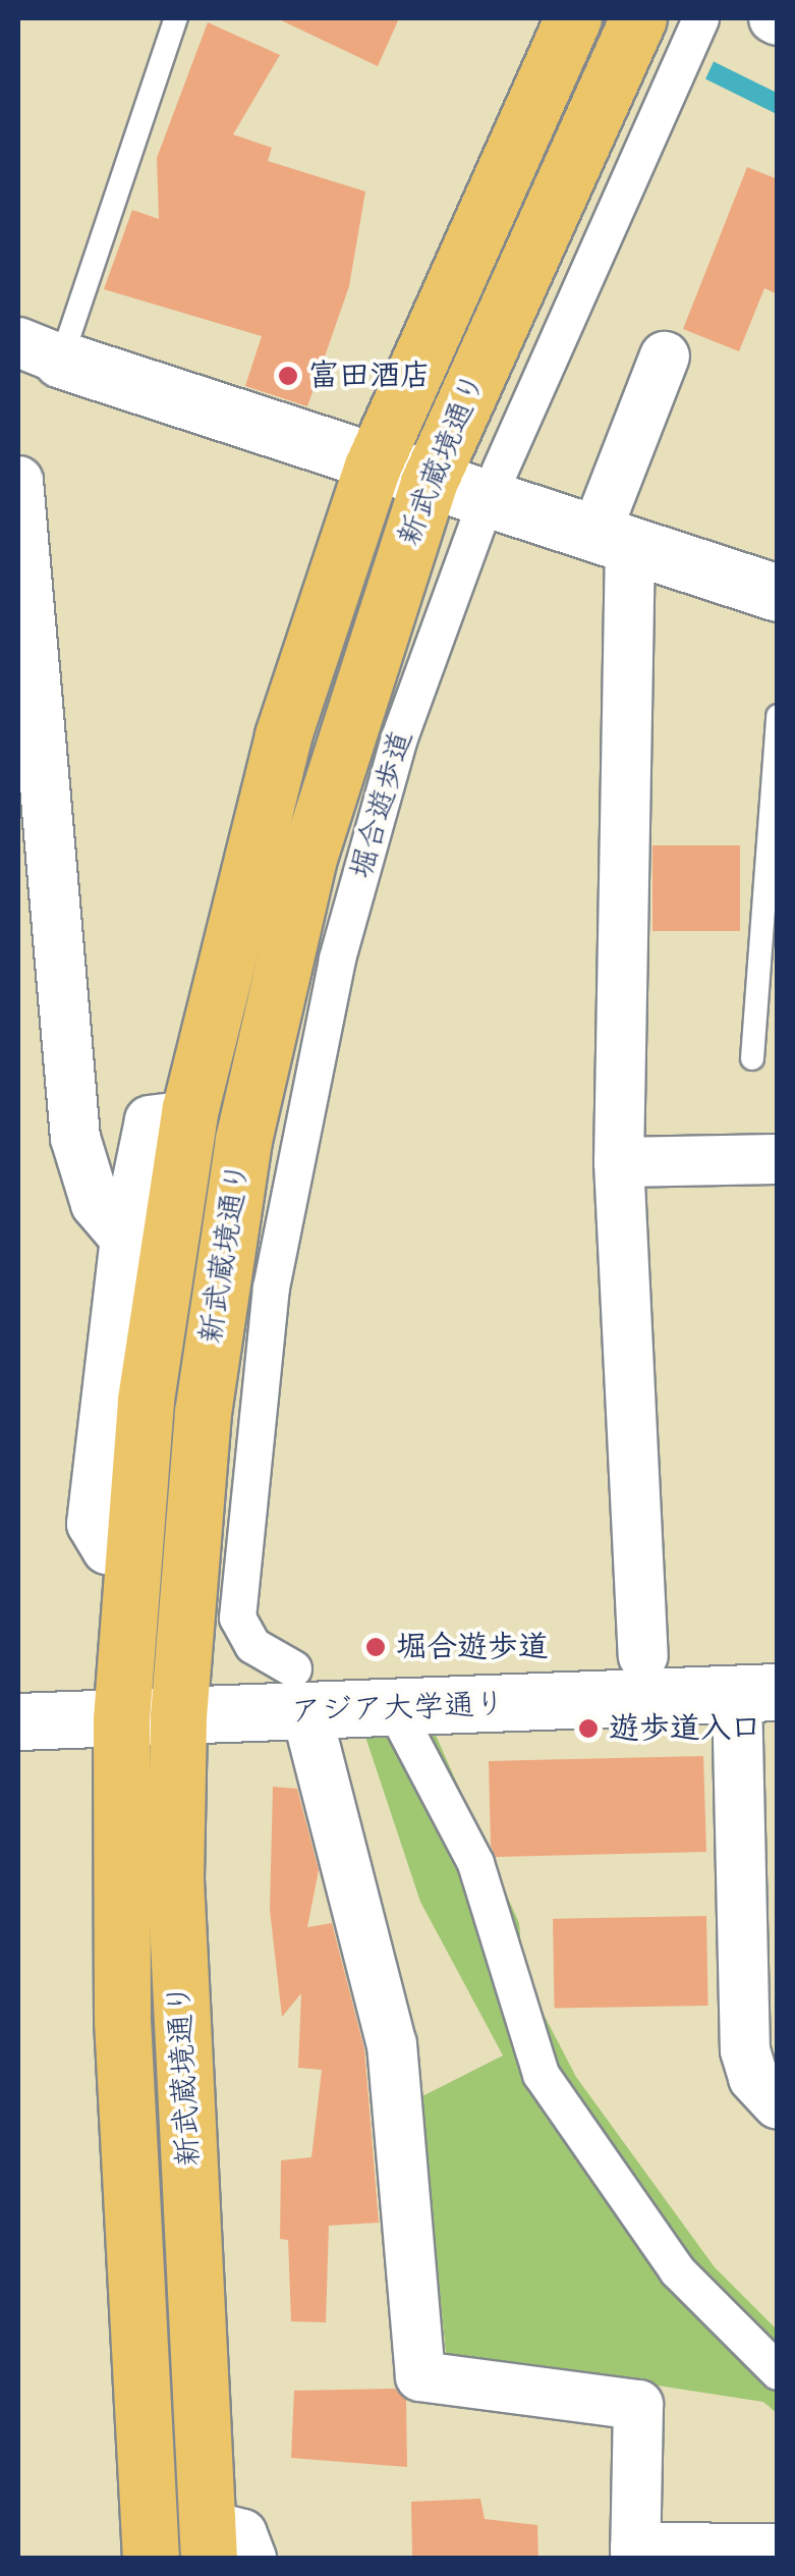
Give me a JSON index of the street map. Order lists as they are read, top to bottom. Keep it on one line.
{"streets":{"main road":["新武蔵境通り"],"street":["堀合遊歩道","アジア大学通り"]},"crossings":[["新武蔵境通り","アジア大学通り"],["堀合遊歩道","アジア大学通り"]],"places":["富田酒店","堀合遊歩道","遊歩道入口"]}
